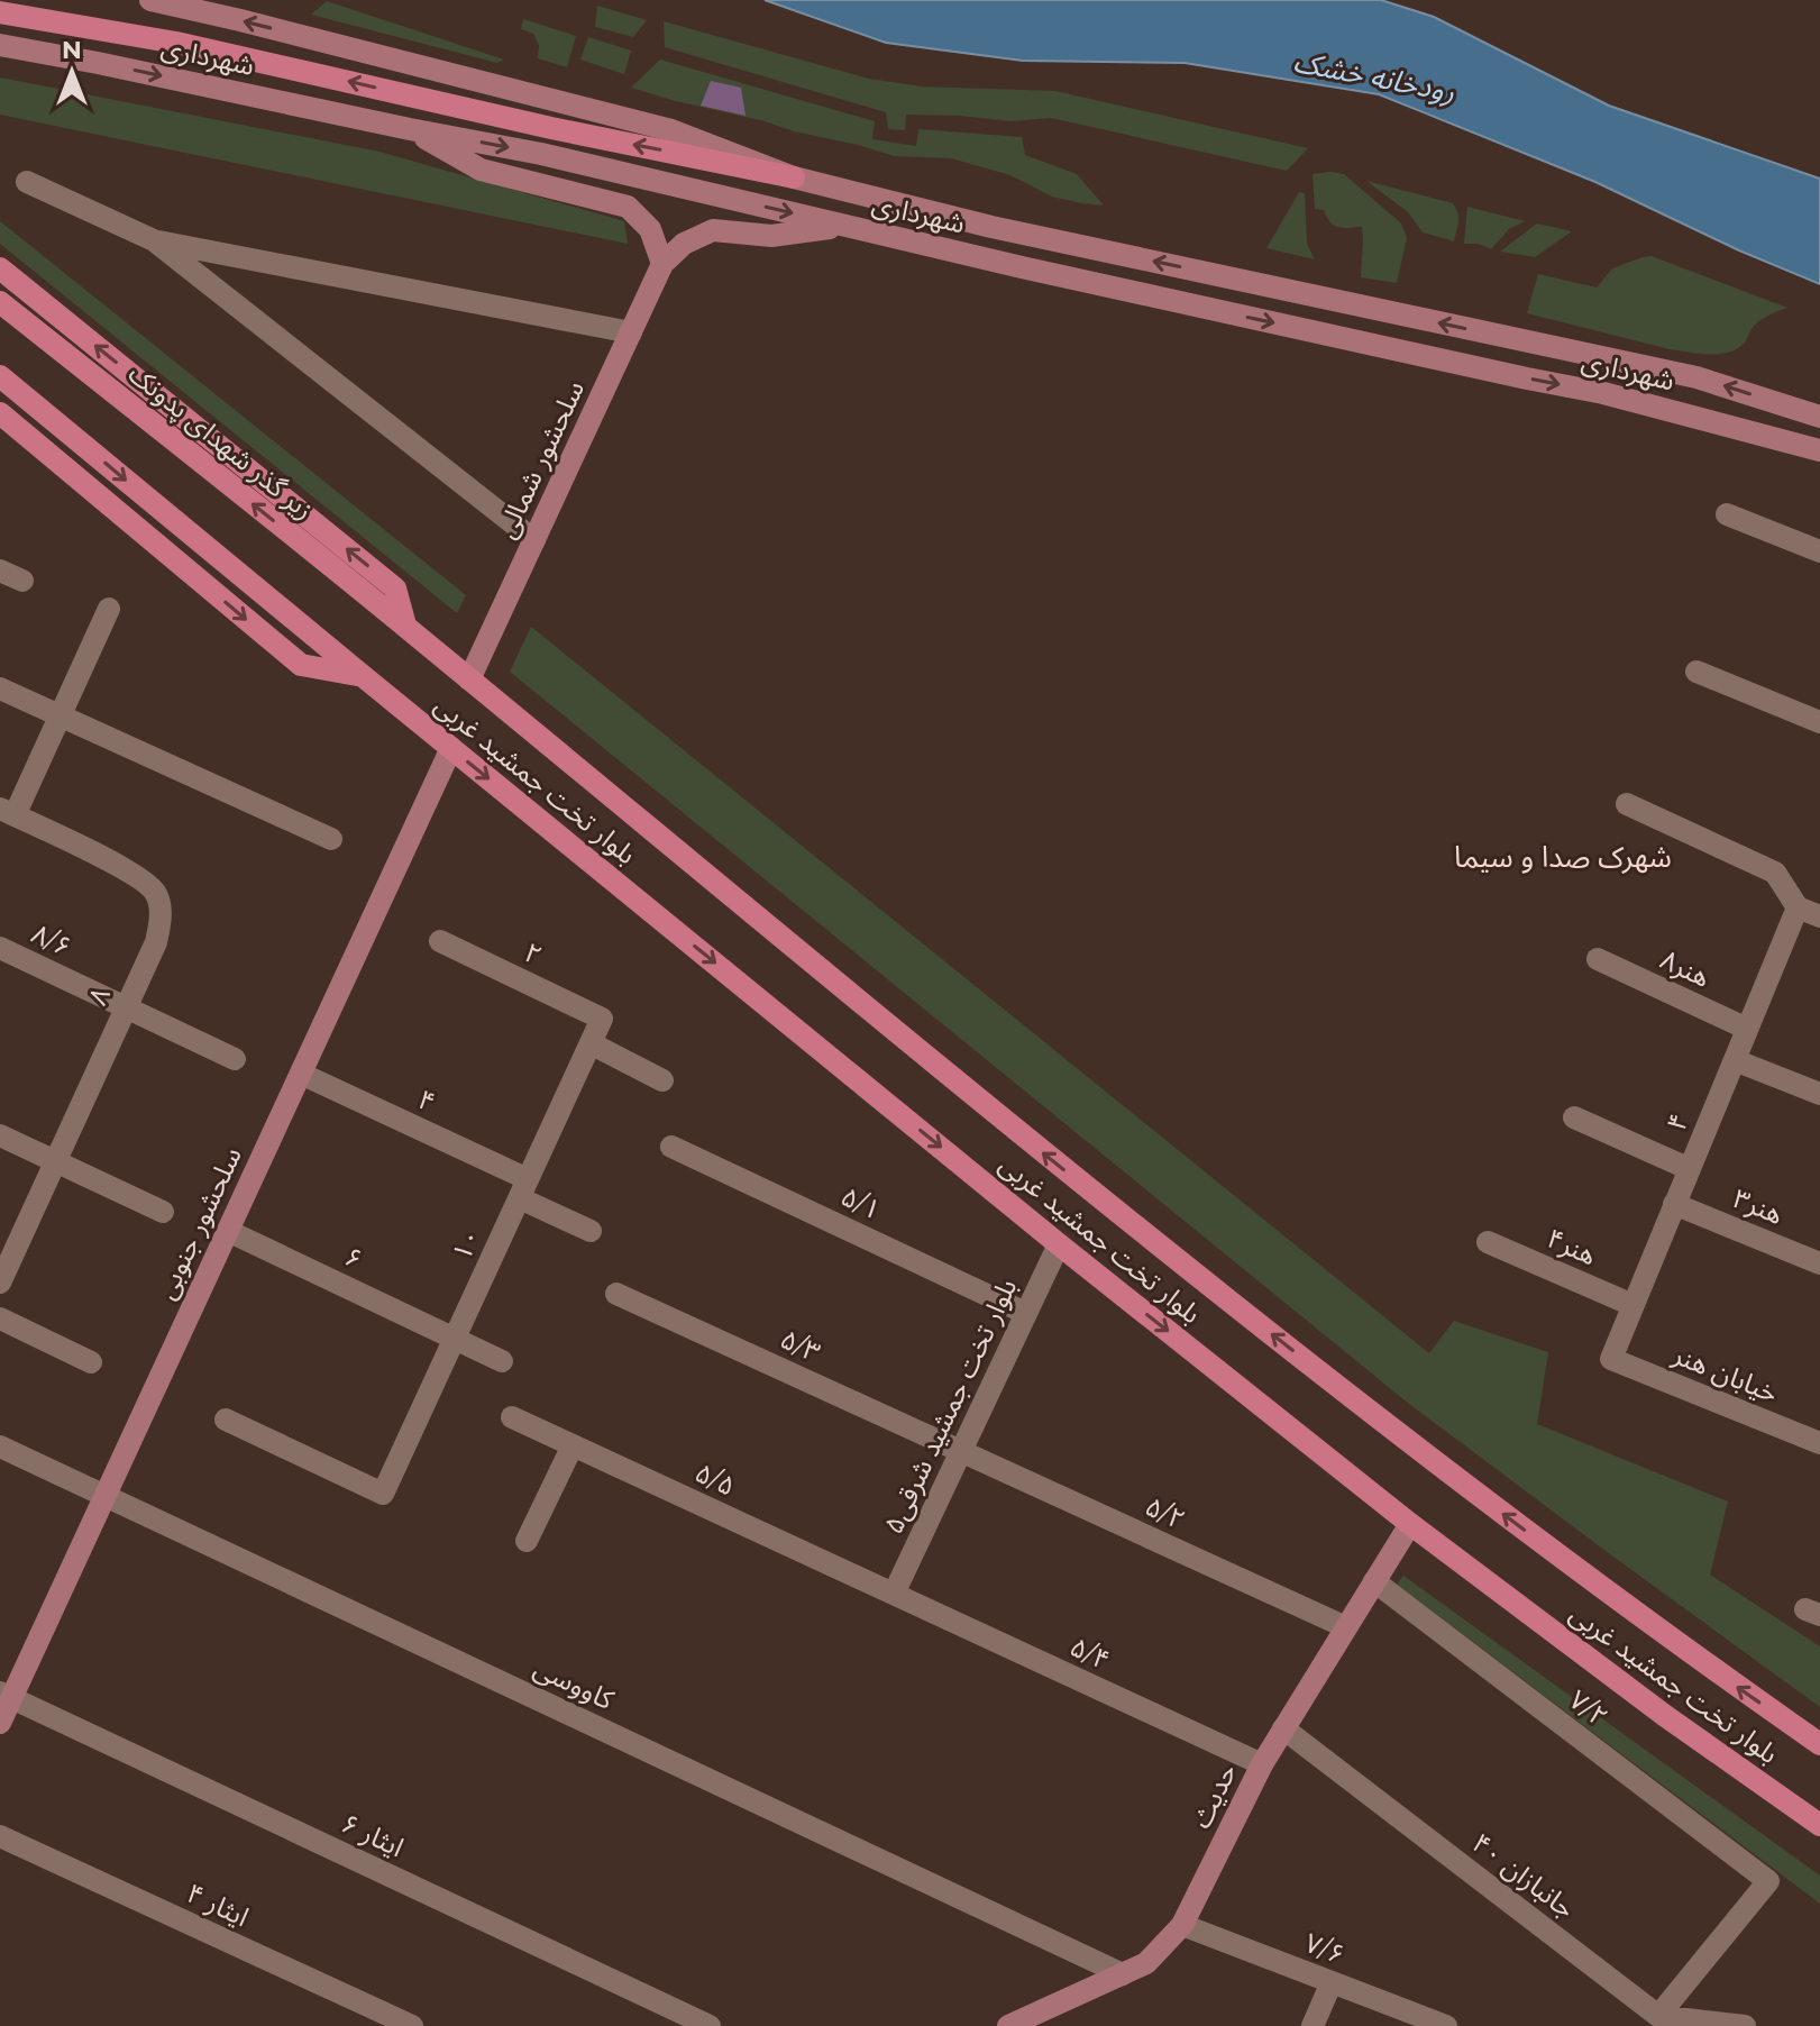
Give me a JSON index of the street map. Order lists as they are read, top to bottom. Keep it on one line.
{"streets":{"main road":["زیر گذر شهدای پدونک","بلوار تخت جمشید غربی"],"street":["شهرداری","سلحشور شمالی","۸/۶","۲","هنر۸","۸","۴","۵/۱","هنر۳","سلحشور جنوبی","۱۰","هنر۴","۶","۵/۳","خیابان هنر","بلوار تخت جمشید شرقی۵","۵/۵","۵/۲","۵/۴","کاووسی","۷/۲","حدیث","ایثار ۶","۴۰ جانبازان","ایثار ۴","۷/۶"]},"crossings":[["زیر گذر شهدای پدونک","بلوار تخت جمشید غربی"],["سلحشور شمالی","بلوار تخت جمشید غربی"],["بلوار تخت جمشید غربی","سلحشور جنوبی"],["بلوار تخت جمشید غربی","بلوار تخت جمشید شرقی۵"],["بلوار تخت جمشید غربی","حدیث"],["۸/۶","۸"],["۲","۱۰"],["هنر۸","۴"],["۴","هنر۳"],["۴","سلحشور جنوبی"],["۴","۱۰"],["۴","هنر۴"],["۴","خیابان هنر"],["۵/۱","بلوار تخت جمشید شرقی۵"],["سلحشور جنوبی","۶"],["سلحشور جنوبی","کاووسی"],["سلحشور جنوبی","ایثار ۶"],["۱۰","۶"],["۵/۳","بلوار تخت جمشید شرقی۵"],["۵/۳","۵/۲"],["بلوار تخت جمشید شرقی۵","۵/۵"],["بلوار تخت جمشید شرقی۵","۵/۲"],["بلوار تخت جمشید شرقی۵","۵/۴"],["۵/۵","۵/۴"],["۵/۲","حدیث"],["۵/۴","حدیث"],["کاووسی","حدیث"],["۷/۲","حدیث"],["۷/۲","۴۰ جانبازان"],["حدیث","۴۰ جانبازان"],["حدیث","۷/۶"]],"districts":["شهرک صدا و سیما"],"water":["رودخانه خشک"],"north":"top"}
